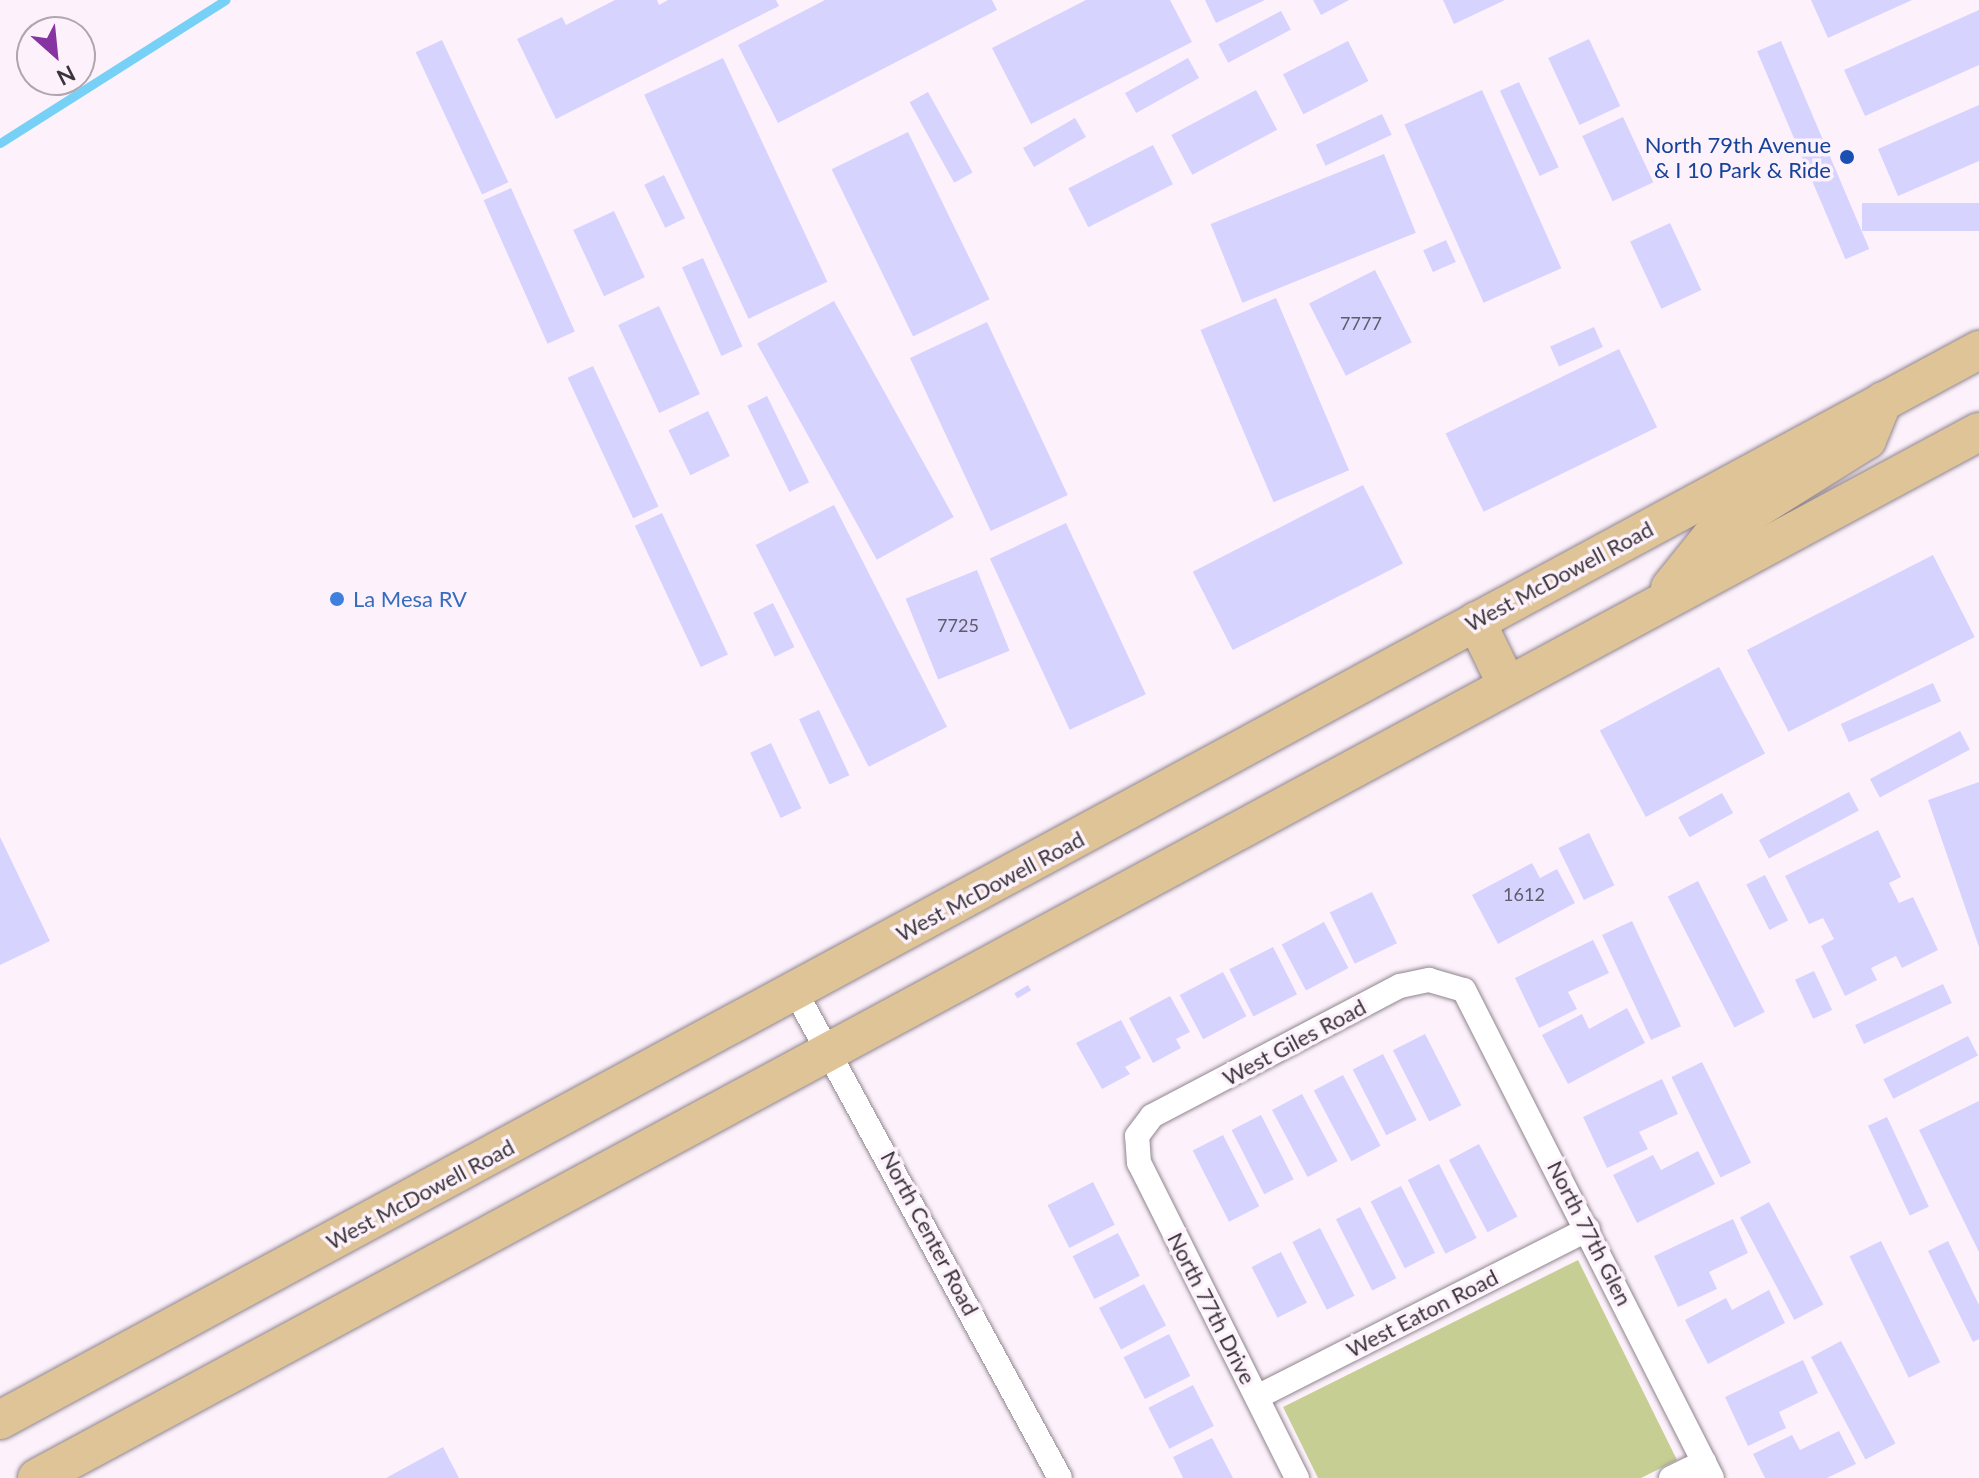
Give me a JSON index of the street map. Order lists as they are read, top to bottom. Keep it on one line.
{"streets":{"main road":["West McDowell Road"],"street":["West Giles Road","North Center Road","North 77th Glen","North 77th Drive","West Eaton Road"]},"crossings":[["West McDowell Road","North Center Road"],["West Giles Road","North 77th Glen"],["West Giles Road","North 77th Drive"],["North 77th Glen","West Eaton Road"],["North 77th Drive","West Eaton Road"]],"places":["North 79th Avenue & I 10 Park & Ride","La Mesa RV"],"house_numbers":["7777","7725","1612"],"north":"bottom right"}
